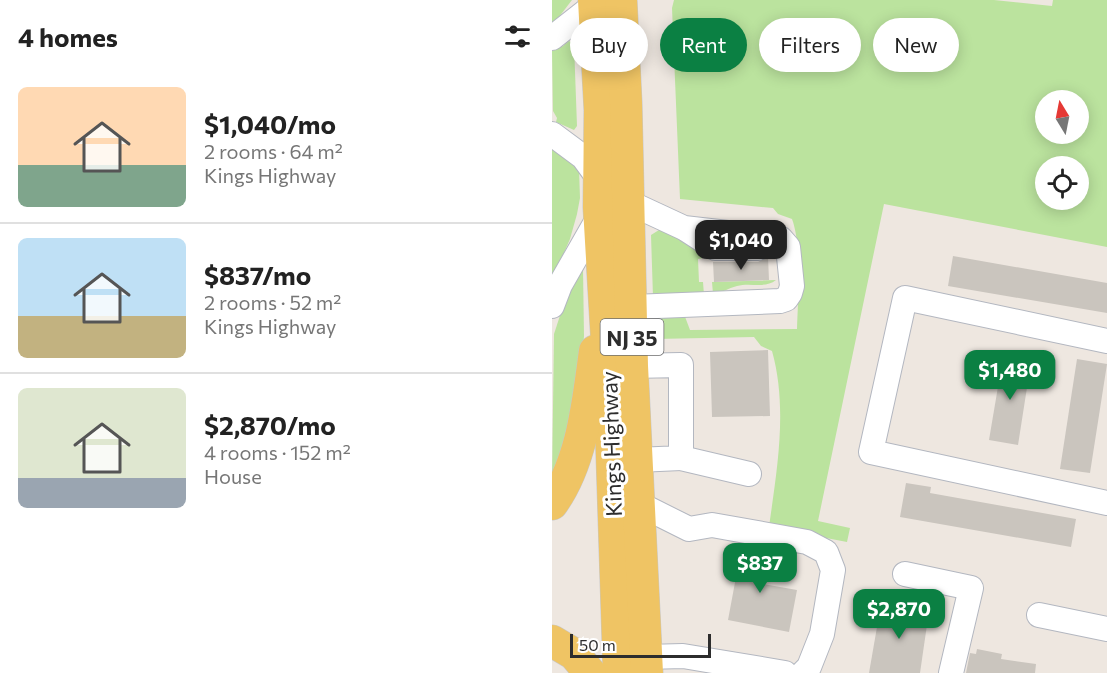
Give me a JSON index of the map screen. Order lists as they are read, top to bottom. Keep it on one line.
{"streets":{"main road":["NJ 35","Kings Highway"]},"scale_bar":"50 m","north":"top","page":{"heading":"4 homes","chip":["Buy","Rent","Filters","New"],"list":[{"name":"$1,040/mo","note":"2 rooms · 64 m² · Kings Highway"},{"name":"$837/mo","note":"2 rooms · 52 m² · Kings Highway"},{"name":"$2,870/mo","note":"4 rooms · 152 m² · House"}],"price":["$1,040","$1,480","$837","$2,870"],"scale":"50 m"}}
